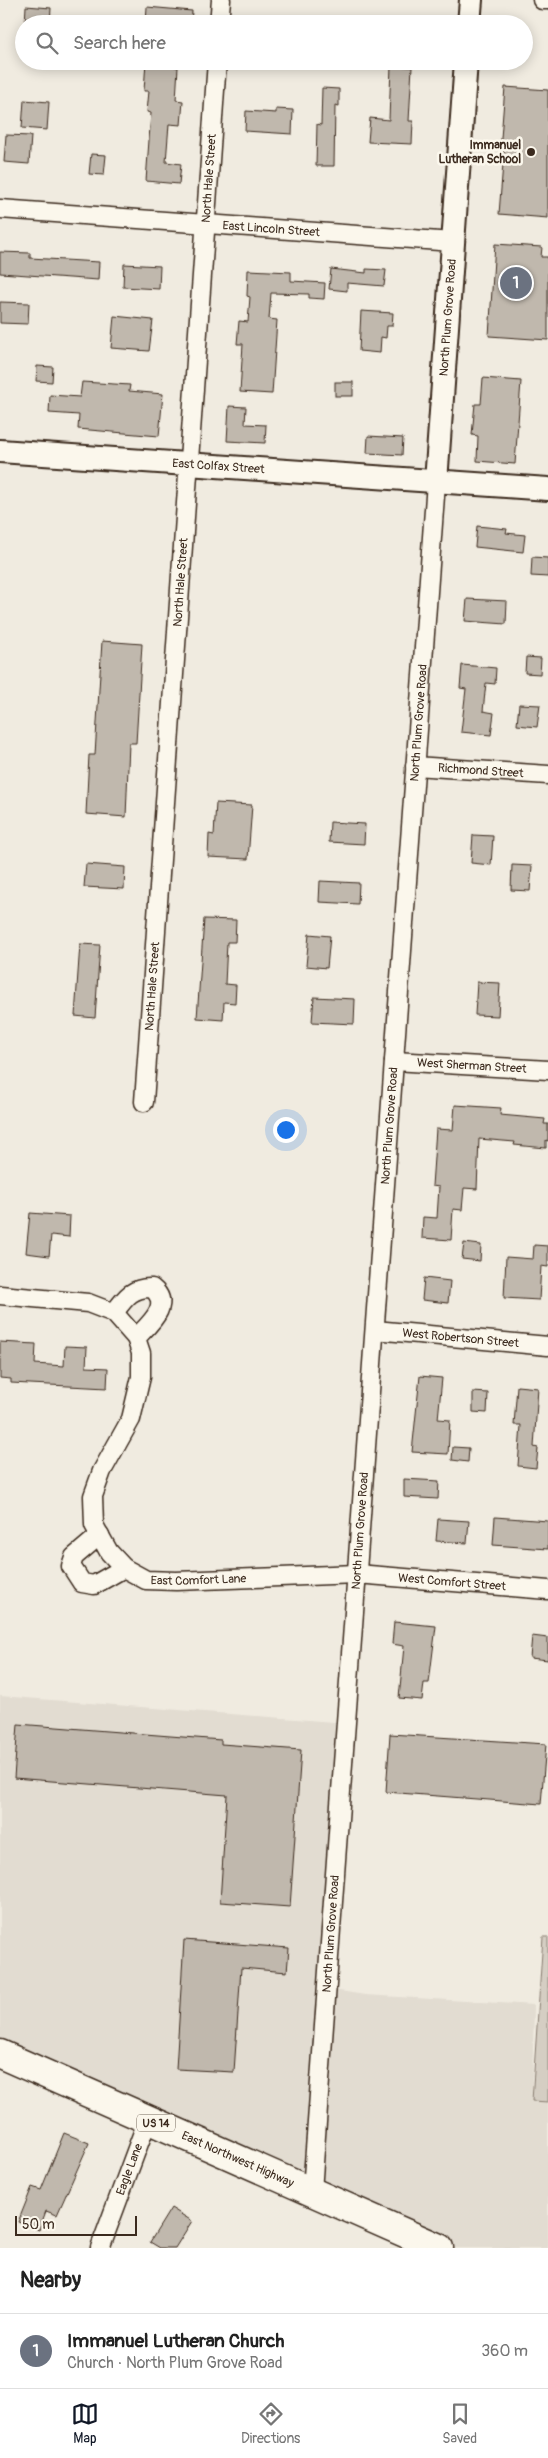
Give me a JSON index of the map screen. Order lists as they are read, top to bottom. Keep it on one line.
{"streets":{"main road":["US 14","East Northwest Highway"],"street":["North Hale Street","East Lincoln Street","North Plum Grove Road","East Colfax Street","Richmond Street","West Sherman Street","West Robertson Street","East Comfort Lane","West Comfort Street","Eagle Lane"]},"crossings":[["North Hale Street","East Lincoln Street"],["North Hale Street","East Colfax Street"],["East Lincoln Street","North Plum Grove Road"],["North Plum Grove Road","East Colfax Street"],["North Plum Grove Road","Richmond Street"],["North Plum Grove Road","West Sherman Street"],["North Plum Grove Road","West Robertson Street"],["North Plum Grove Road","East Comfort Lane"],["North Plum Grove Road","West Comfort Street"],["North Plum Grove Road","US 14"],["North Plum Grove Road","East Northwest Highway"],["East Comfort Lane","West Comfort Street"],["US 14","East Northwest Highway"],["East Northwest Highway","Eagle Lane"]],"places":["Immanuel Lutheran School"],"scale_bar":"50 m","page":{"search":"Search here","pins":"1","scale":"50 m","heading":"Nearby","list":[{"mark":"1","name":"Immanuel Lutheran Church","note":"Church · North Plum Grove Road","value":"360 m"}],"nav":["Map","Directions","Saved"]}}
